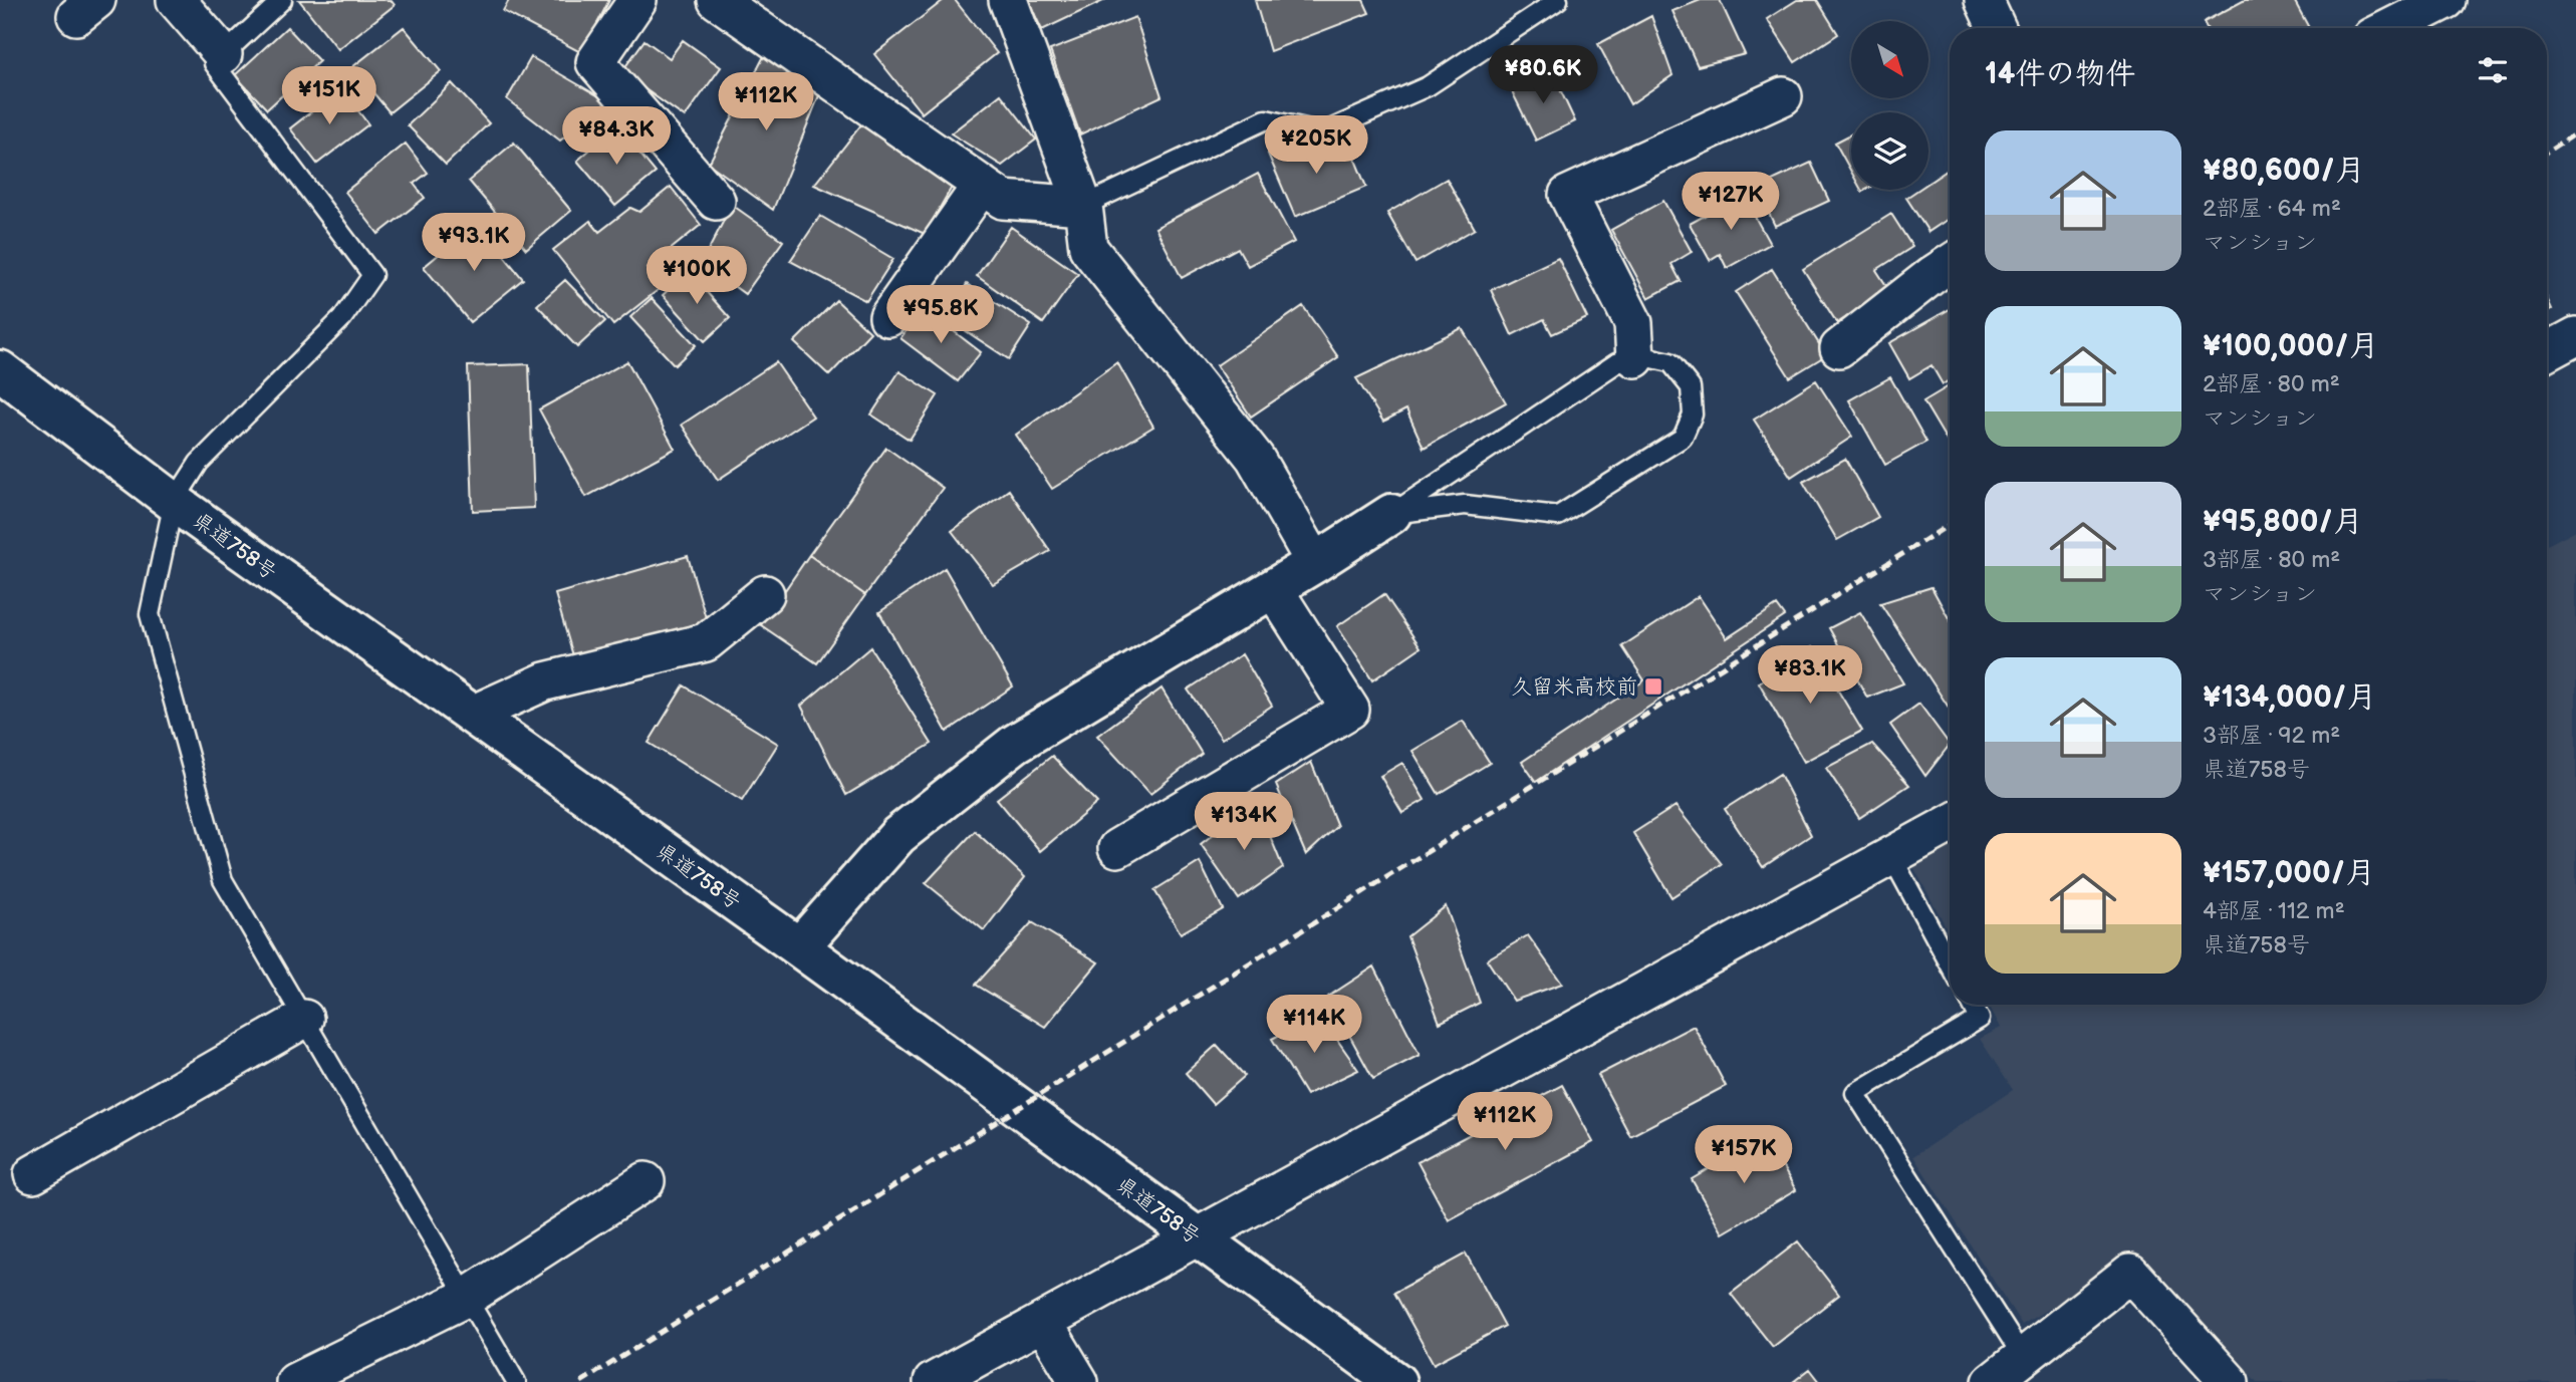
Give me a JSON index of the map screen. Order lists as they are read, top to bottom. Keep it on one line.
{"streets":{"main road":["県道758号"]},"places":{"transit":["久留米高校前"]},"north":"bottom right","page":{"heading":"14件の物件","price":["¥80.6K","¥151K","¥112K","¥84.3K","¥205K","¥127K","¥93.1K","¥100K","¥95.8K","¥83.1K","¥134K","¥114K","¥112K","¥157K"],"list":[{"name":"¥80,600/月","note":"2部屋 · 64 m² · マンション"},{"name":"¥100,000/月","note":"2部屋 · 80 m² · マンション"},{"name":"¥95,800/月","note":"3部屋 · 80 m² · マンション"},{"name":"¥134,000/月","note":"3部屋 · 92 m² · 県道758号"},{"name":"¥157,000/月","note":"4部屋 · 112 m² · 県道758号"}]}}
